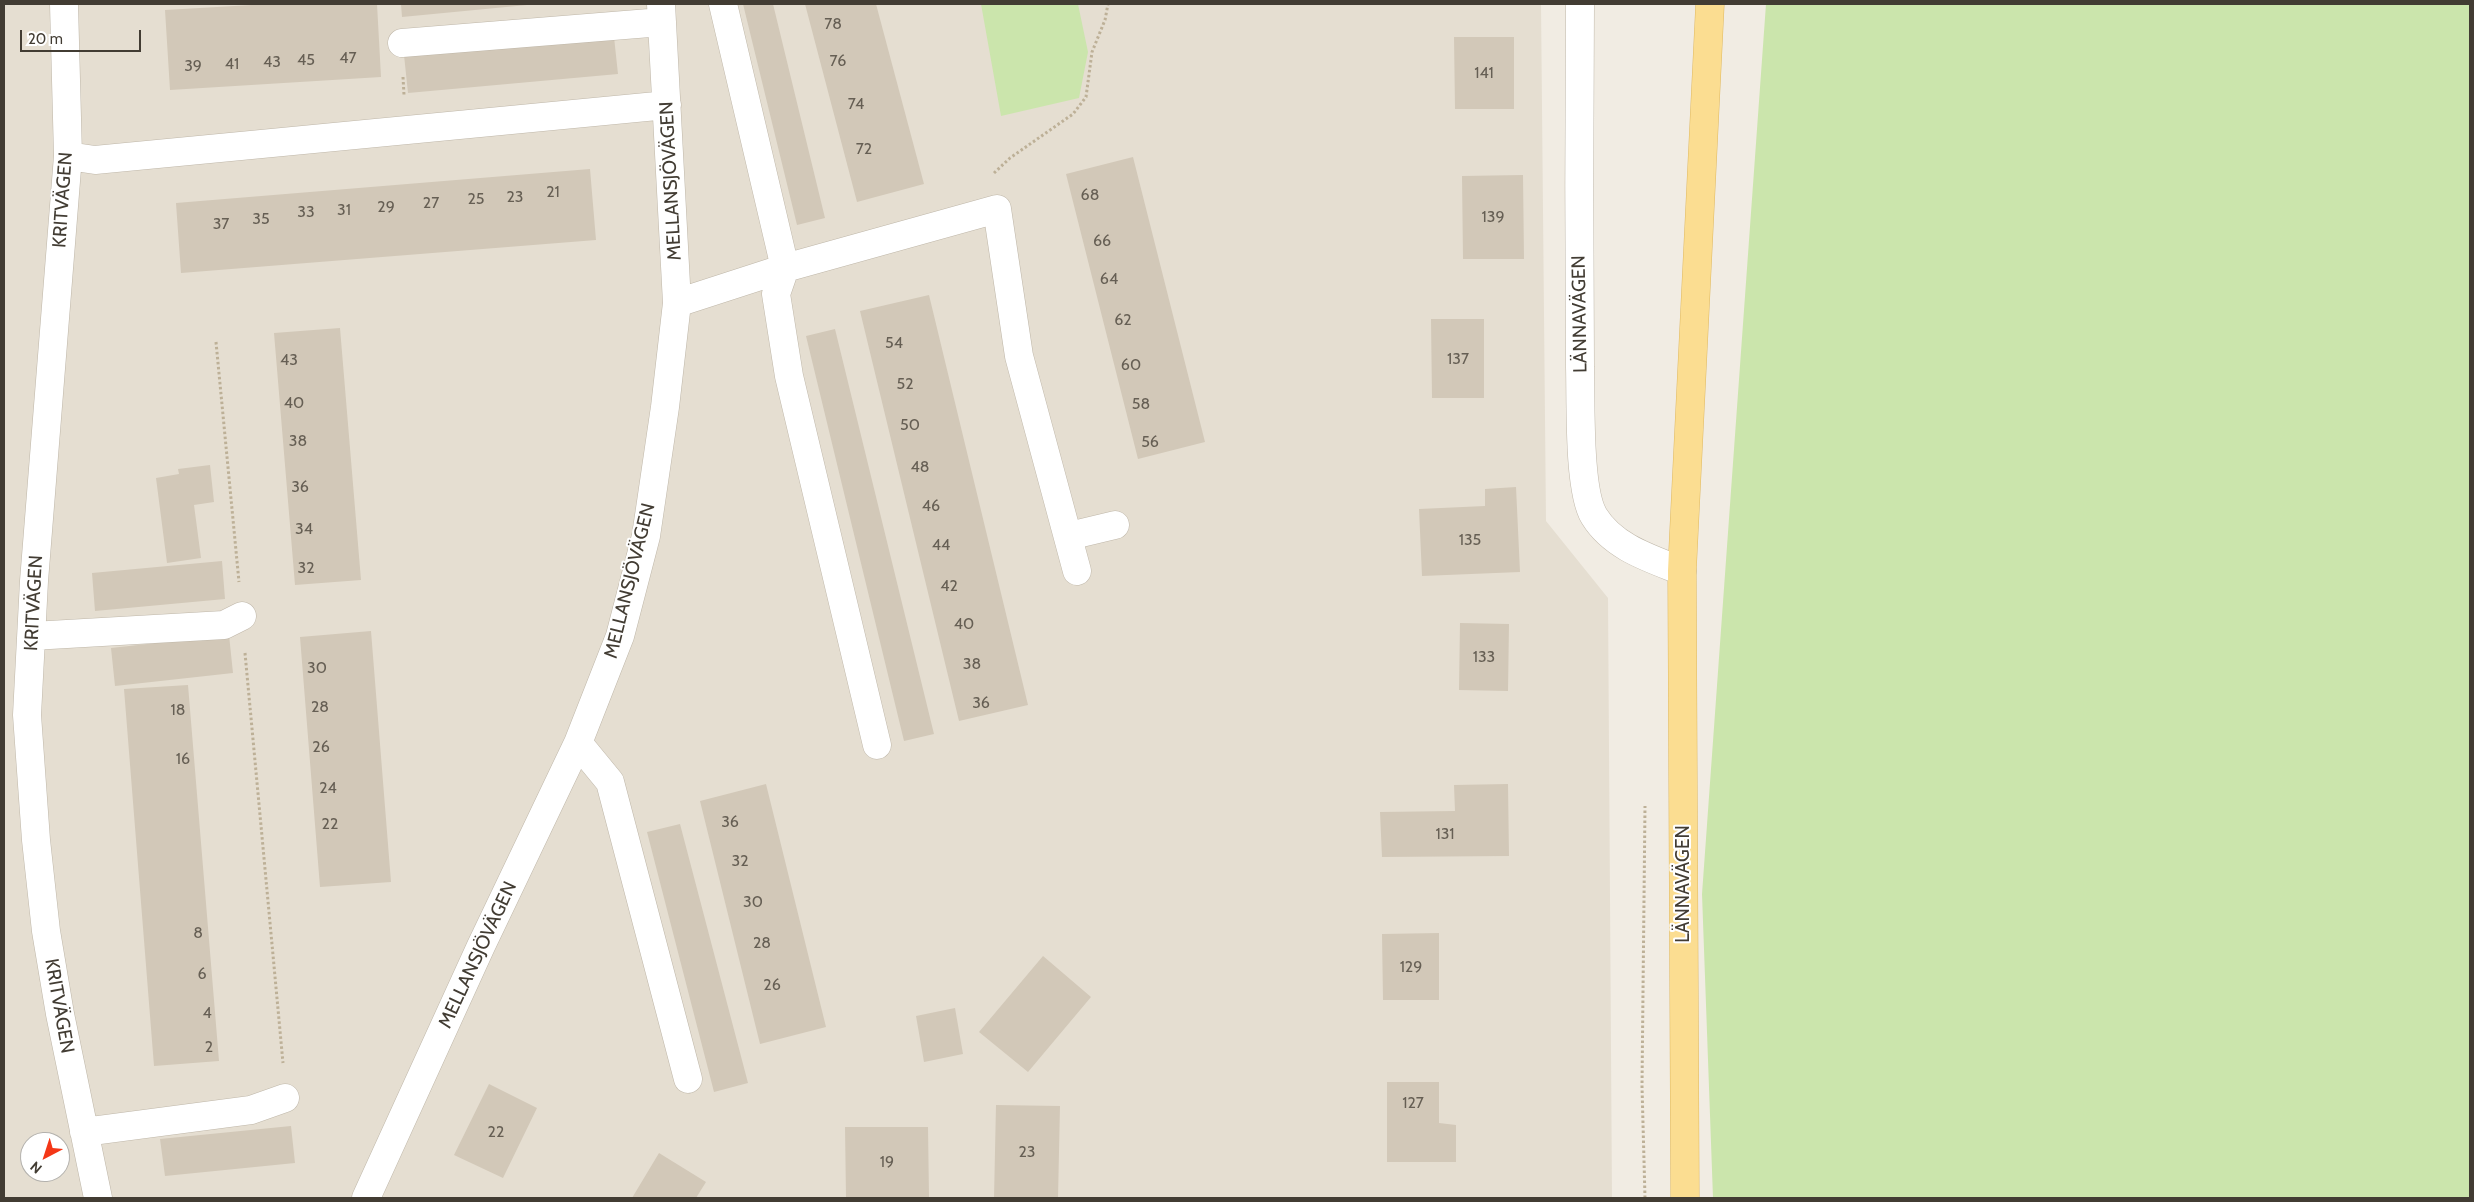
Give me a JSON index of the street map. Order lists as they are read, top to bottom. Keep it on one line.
{"streets":{"main road":["LÄNNAVÄGEN"],"street":["MELLANSJÖVÄGEN","KRITVÄGEN"]},"house_numbers":["78","47","45","76","43","41","39","141","74","72","21","68","23","25","27","29","31","33","139","35","37","66","64","62","54","137","43","60","52","40","58","50","38","56","48","36","46","34","135","44","32","42","40","133","38","30","36","28","18","26","16","24","36","22","131","32","30","8","28","129","6","26","4","2","127","22","23","19"],"scale_bar":"20 m","north":"bottom left"}
